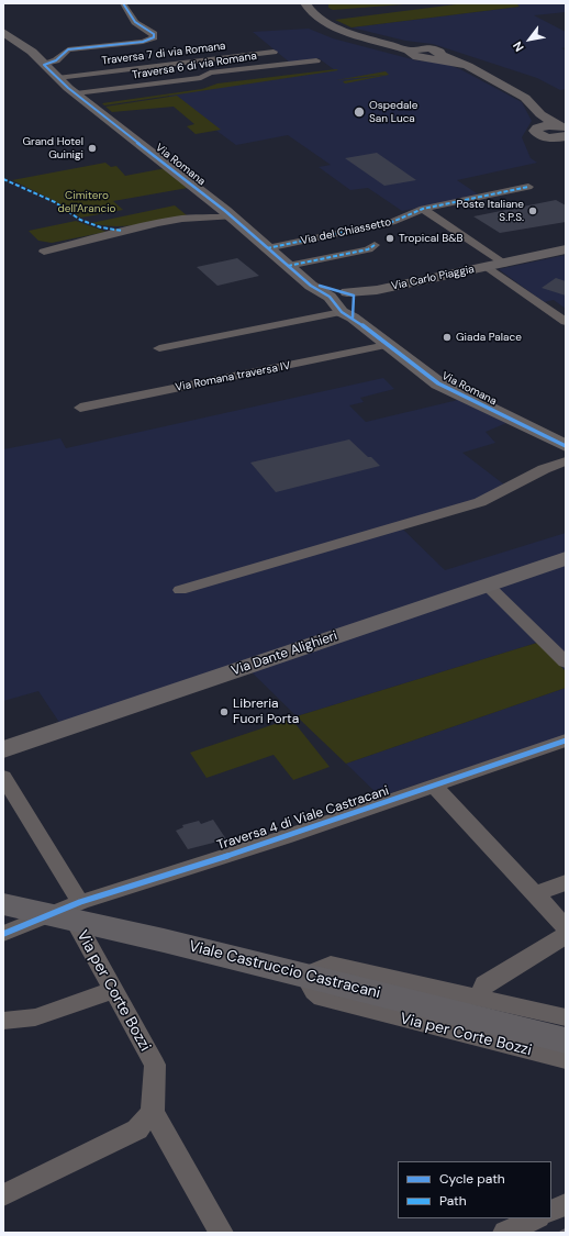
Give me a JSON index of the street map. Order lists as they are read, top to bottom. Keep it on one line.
{"streets":{"main road":["Via Romana","Via Carlo Piaggia","Via Dante Alighieri","Viale Castruccio Castracani"],"street":["Traversa 7 di via Romana","Traversa 6 di via Romana","Via del Chiassetto","Via Romana traversa IV","Traversa 4 di Viale Castracani","Via per Corte Bozzi"]},"crossings":[["Traversa 7 di via Romana","Via Romana"],["Traversa 6 di via Romana","Via Romana"],["Via Romana","Via del Chiassetto"],["Via Romana","Via Carlo Piaggia"],["Via Romana","Via Romana traversa IV"],["Traversa 4 di Viale Castracani","Viale Castruccio Castracani"],["Traversa 4 di Viale Castracani","Via per Corte Bozzi"],["Viale Castruccio Castracani","Via per Corte Bozzi"]],"parks":["Cimitero dell'Arancio"],"places":["Ospedale San Luca","Grand Hotel Guinigi","Poste Italiane S.P.S.","Tropical B&B","Giada Palace","Libreria Fuori Porta"],"legend":["Cycle path","Path"],"north":"bottom left"}
